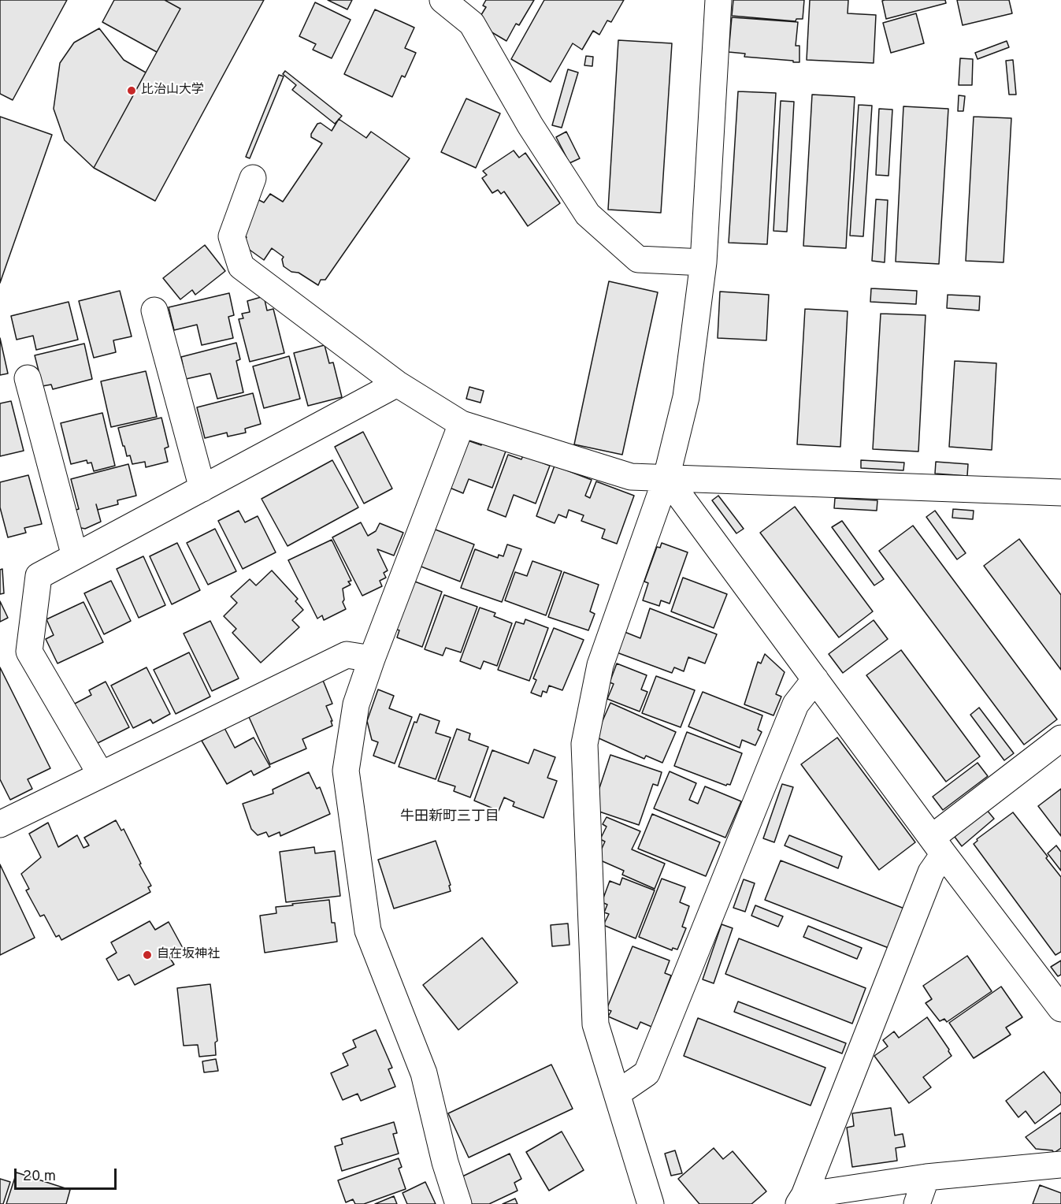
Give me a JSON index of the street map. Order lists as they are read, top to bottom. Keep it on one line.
{"districts":["牛田新町三丁目"],"places":["比治山大学","自在坂神社"],"scale_bar":"20 m"}
